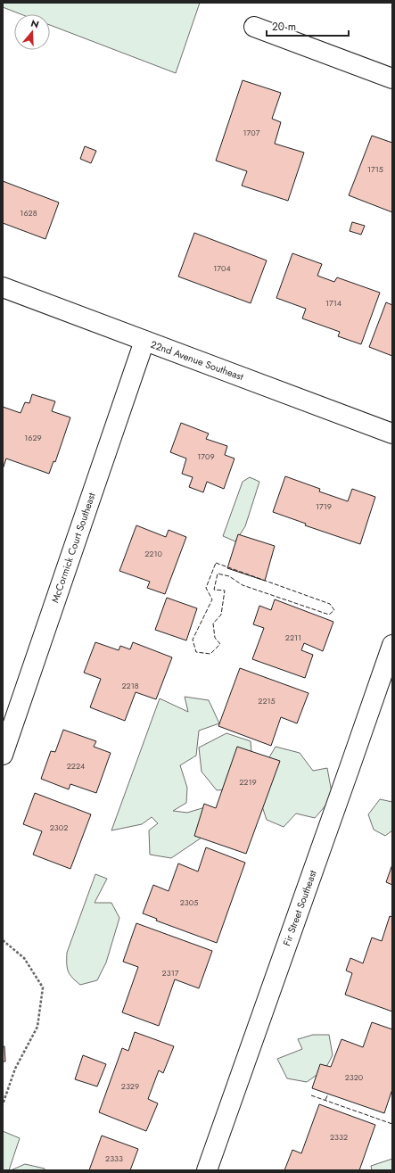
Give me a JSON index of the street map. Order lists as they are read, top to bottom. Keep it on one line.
{"streets":{"street":["22nd Avenue Southeast","McCormick Court Southeast","Fir Street Southeast"]},"crossings":[["22nd Avenue Southeast","McCormick Court Southeast"]],"house_numbers":["1707","1715","1628","1704","1714","1629","1709","1719","2210","2211","2218","2215","2224","2219","2302","2305","2317","2320","2329","2332","2333"],"scale_bar":"20 m","north":"top"}
